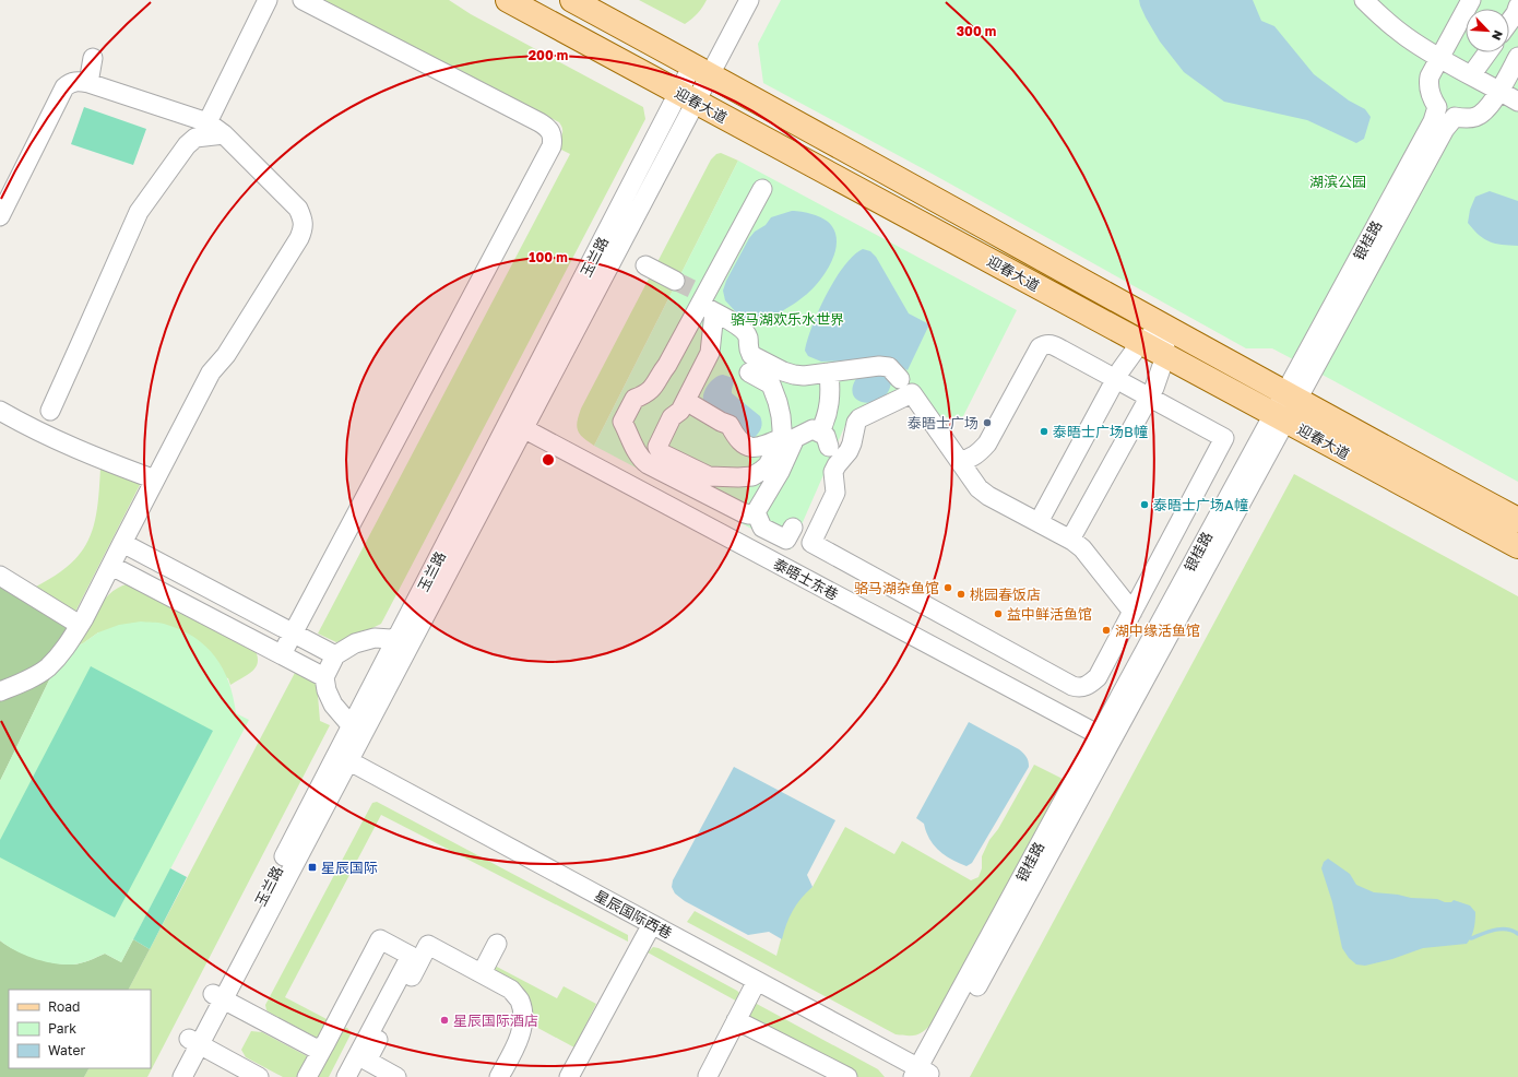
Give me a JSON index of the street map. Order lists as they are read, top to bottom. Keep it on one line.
{"streets":{"main road":["迎春大道"],"street":["银桂路","玉兰路","泰晤士东巷","星辰国际西巷"]},"crossings":[["迎春大道","银桂路"],["迎春大道","玉兰路"],["银桂路","泰晤士东巷"],["银桂路","星辰国际西巷"],["玉兰路","泰晤士东巷"],["玉兰路","星辰国际西巷"]],"parks":["湖滨公园","骆马湖欢乐水世界"],"places":{"other":["泰晤士广场","泰晤士广场B幢","泰晤士广场A幢","骆马湖杂鱼馆","桃园春饭店","益中鲜活鱼馆","湖中缘活鱼馆","星辰国际酒店"],"transit":["星辰国际"]},"legend":["Road","Park","Water"],"north":"bottom right","rings":["300 m","200 m","100 m"]}
